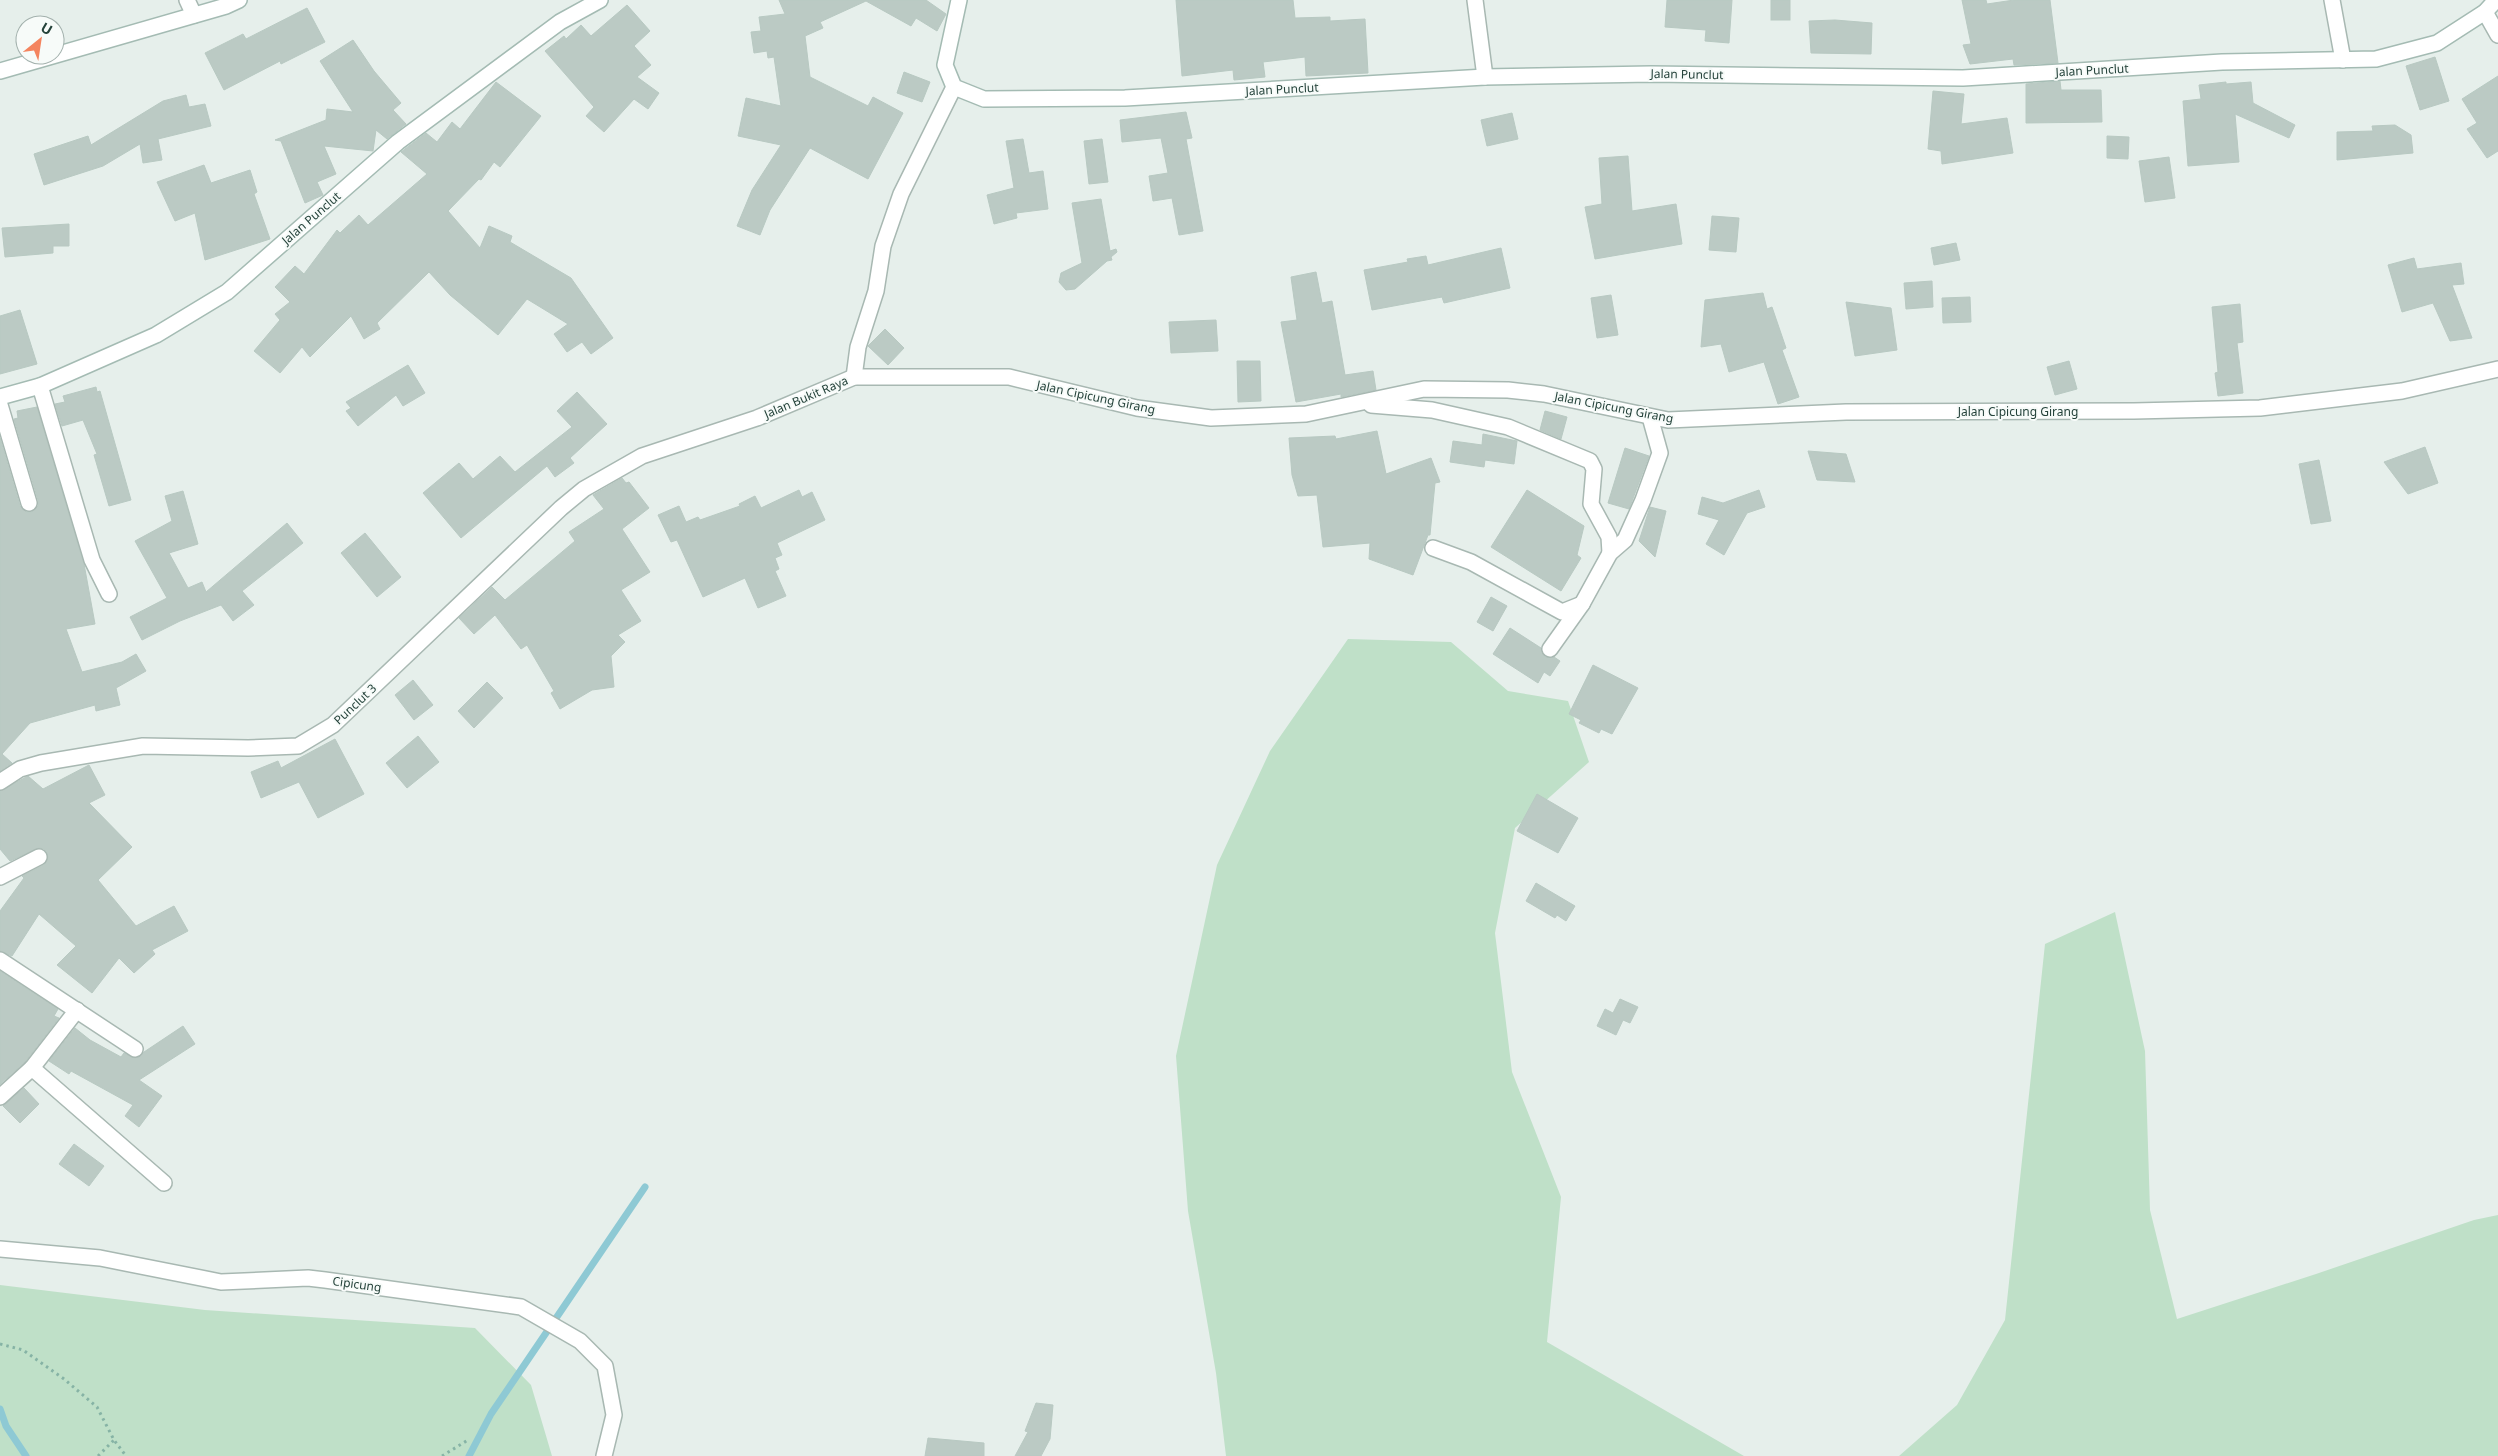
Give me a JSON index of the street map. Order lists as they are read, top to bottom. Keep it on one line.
{"streets":{"street":["Jalan Punclut","Jalan Bukit Raya","Jalan Cipicung Girang","Punclut 3","Cipicung"]},"crossings":[["Jalan Punclut","Jalan Bukit Raya"],["Jalan Bukit Raya","Jalan Cipicung Girang"],["Jalan Bukit Raya","Punclut 3"]],"north":"top right"}
